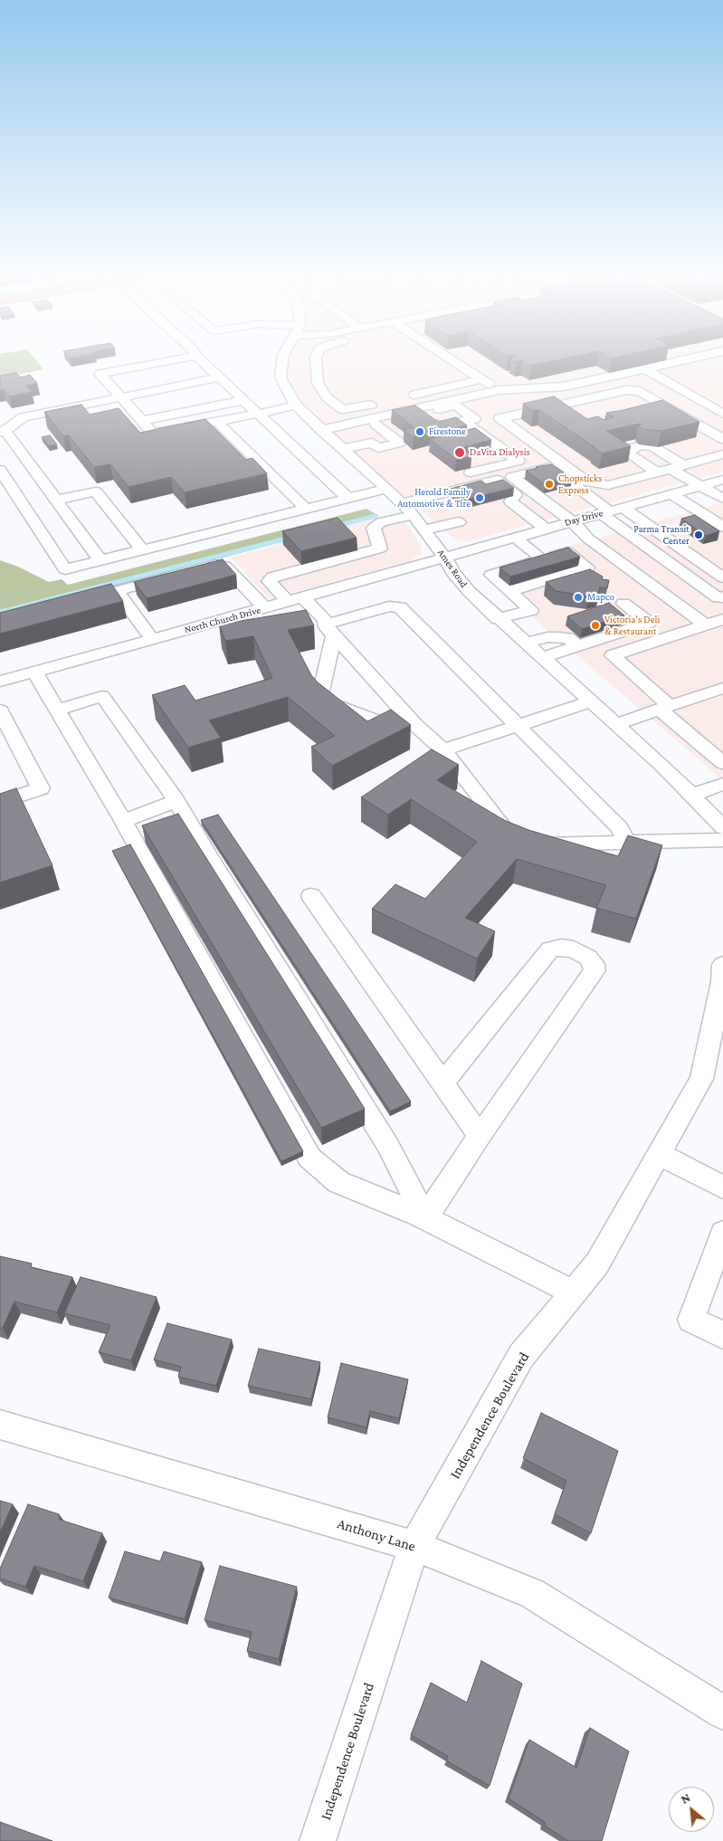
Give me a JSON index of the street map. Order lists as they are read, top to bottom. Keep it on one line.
{"streets":{"street":["Day Drive","Ames Road","North Church Drive","Independence Boulevard","Anthony Lane"]},"crossings":[["Day Drive","Ames Road"],["Day Drive","North Church Drive"],["Ames Road","North Church Drive"],["Independence Boulevard","Anthony Lane"]],"places":["Firestone","DaVita Dialysis","Chopsticks Express","Herold Family Automotive & Tire","Parma Transit Center","Mapco","Victoria's Deli & Restaurant"],"north":"top left"}
